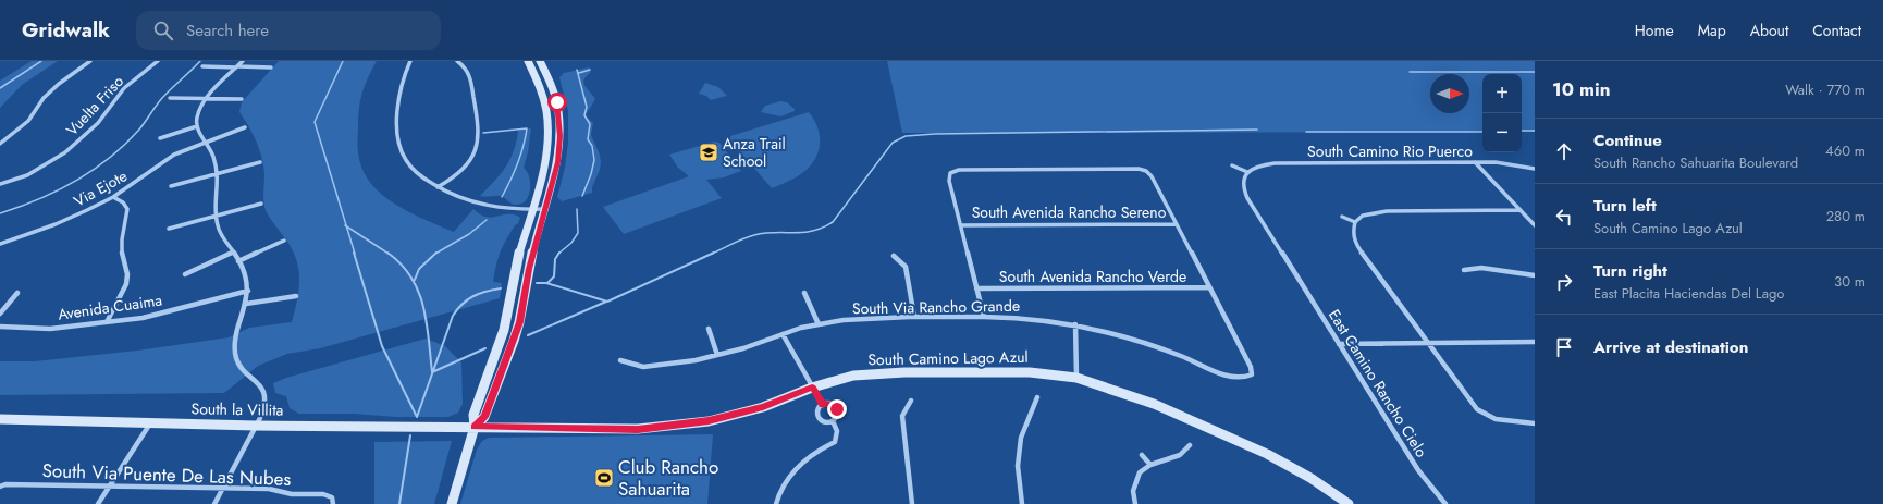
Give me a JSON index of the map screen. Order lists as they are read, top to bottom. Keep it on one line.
{"streets":{"street":["Vuelta Friso","South Camino Rio Puerco","Via Ejote","South Avenida Rancho Sereno","South Avenida Rancho Verde","Avenida Cuaima","South Via Rancho Grande","South Camino Lago Azul","East Camino Rancho Cielo","South la Villita","South Via Puente De Las Nubes"]},"crossings":[["South Camino Rio Puerco","East Camino Rancho Cielo"],["South Avenida Rancho Verde","South Via Rancho Grande"],["South Camino Lago Azul","South la Villita"]],"places":{"school or university":["Anza Trail School"],"sports":["Club Rancho Sahuarita"]},"north":"right","page":{"header":"Gridwalk","search":"Search here","nav":["Home","Map","About","Contact"],"heading":["10 min","Walk · 770 m"],"map_buttons":["+","−"],"list":[["Continue","South Rancho Sahuarita Boulevard","460 m"],["Turn left","South Camino Lago Azul","280 m"],["Turn right","East Placita Haciendas Del Lago","30 m"],"Arrive at destination"]}}
